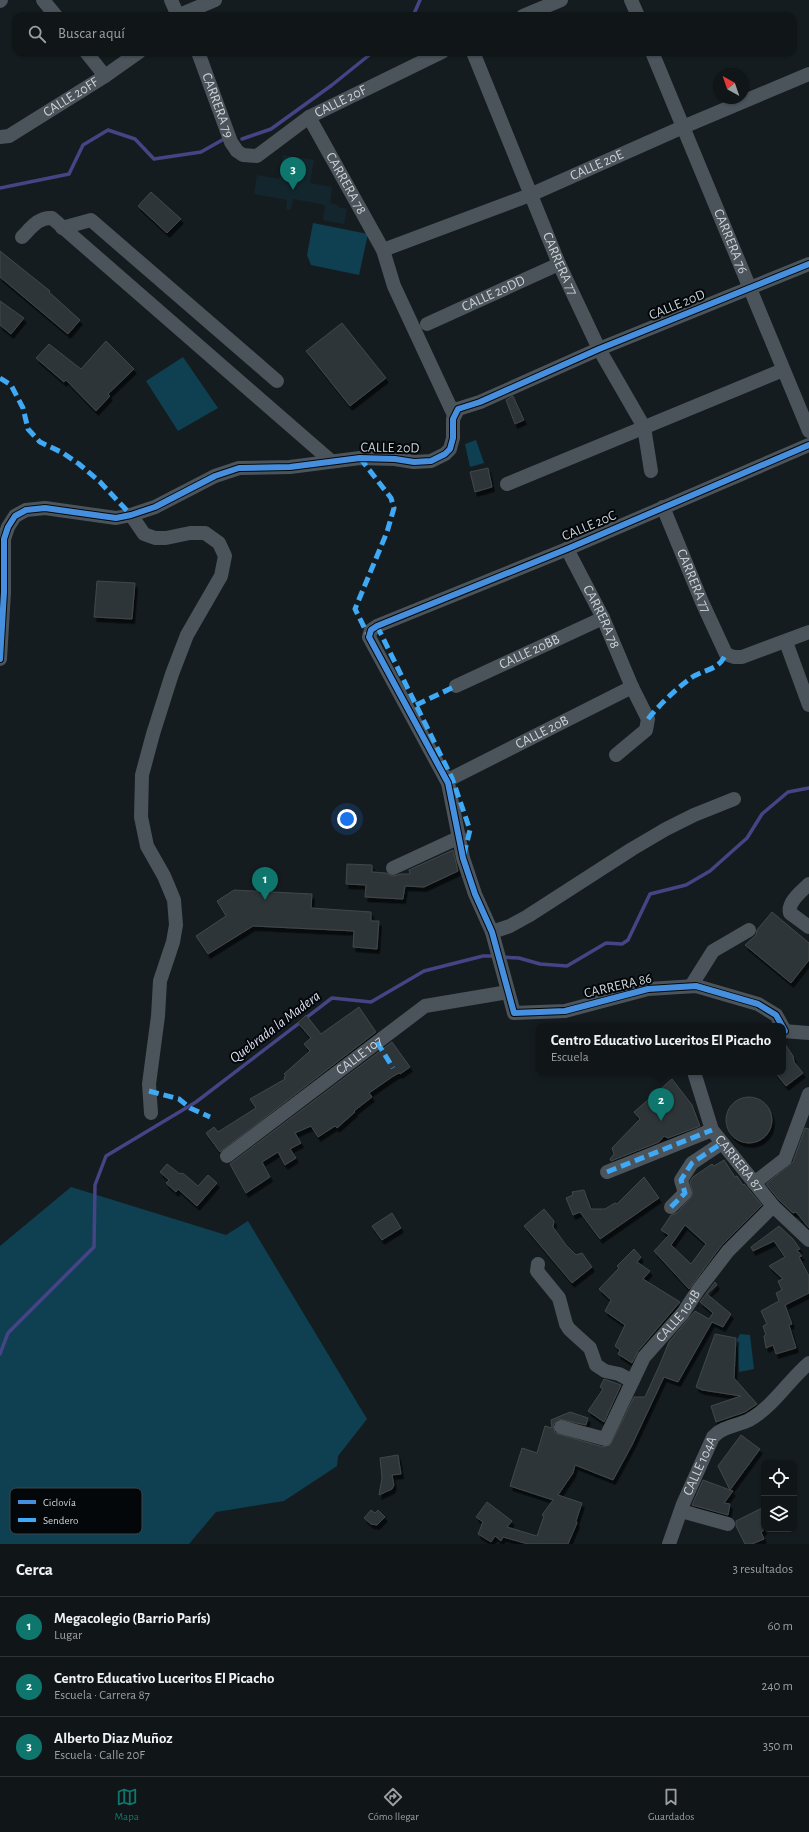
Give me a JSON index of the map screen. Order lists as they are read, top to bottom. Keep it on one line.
{"streets":{"street":["CALLE 20FF","CALLE 20F","CARRERA 79","CALLE 20E","CARRERA 78","CARRERA 76","CARRERA 77","CALLE 20DD","CALLE 20D","CALLE 20C","CALLE 20BB","CALLE 20B","CARRERA 86","CALLE 107","CARRERA 87","CALLE 104B","CALLE 104A"]},"crossings":[["CALLE 20F","CARRERA 79"],["CALLE 20F","CARRERA 78"],["CALLE 20E","CARRERA 78"],["CALLE 20E","CARRERA 76"],["CALLE 20E","CARRERA 77"],["CARRERA 78","CALLE 20D"],["CARRERA 78","CALLE 20C"],["CARRERA 78","CALLE 20BB"],["CARRERA 78","CALLE 20B"],["CARRERA 76","CALLE 20D"],["CARRERA 77","CALLE 20DD"],["CARRERA 77","CALLE 20D"],["CARRERA 77","CALLE 20C"],["CARRERA 86","CALLE 107"],["CARRERA 87","CALLE 104B"]],"water":["Quebrada la Madera"],"legend":["Ciclovía","Sendero"],"north":"top left","page":{"search":"Buscar aquí","pins":["3","1","2"],"popup":["Centro Educativo Luceritos El Picacho","Escuela"],"heading":["Cerca","3 resultados"],"list":[{"mark":"1","name":"Megacolegio (Barrio París)","note":"Lugar","value":"60 m"},{"mark":"2","name":"Centro Educativo Luceritos El Picacho","note":"Escuela · Carrera 87","value":"240 m"},{"mark":"3","name":"Alberto Diaz Muñoz","note":"Escuela · Calle 20F","value":"350 m"}],"nav":["Mapa","Cómo llegar","Guardados"]}}
